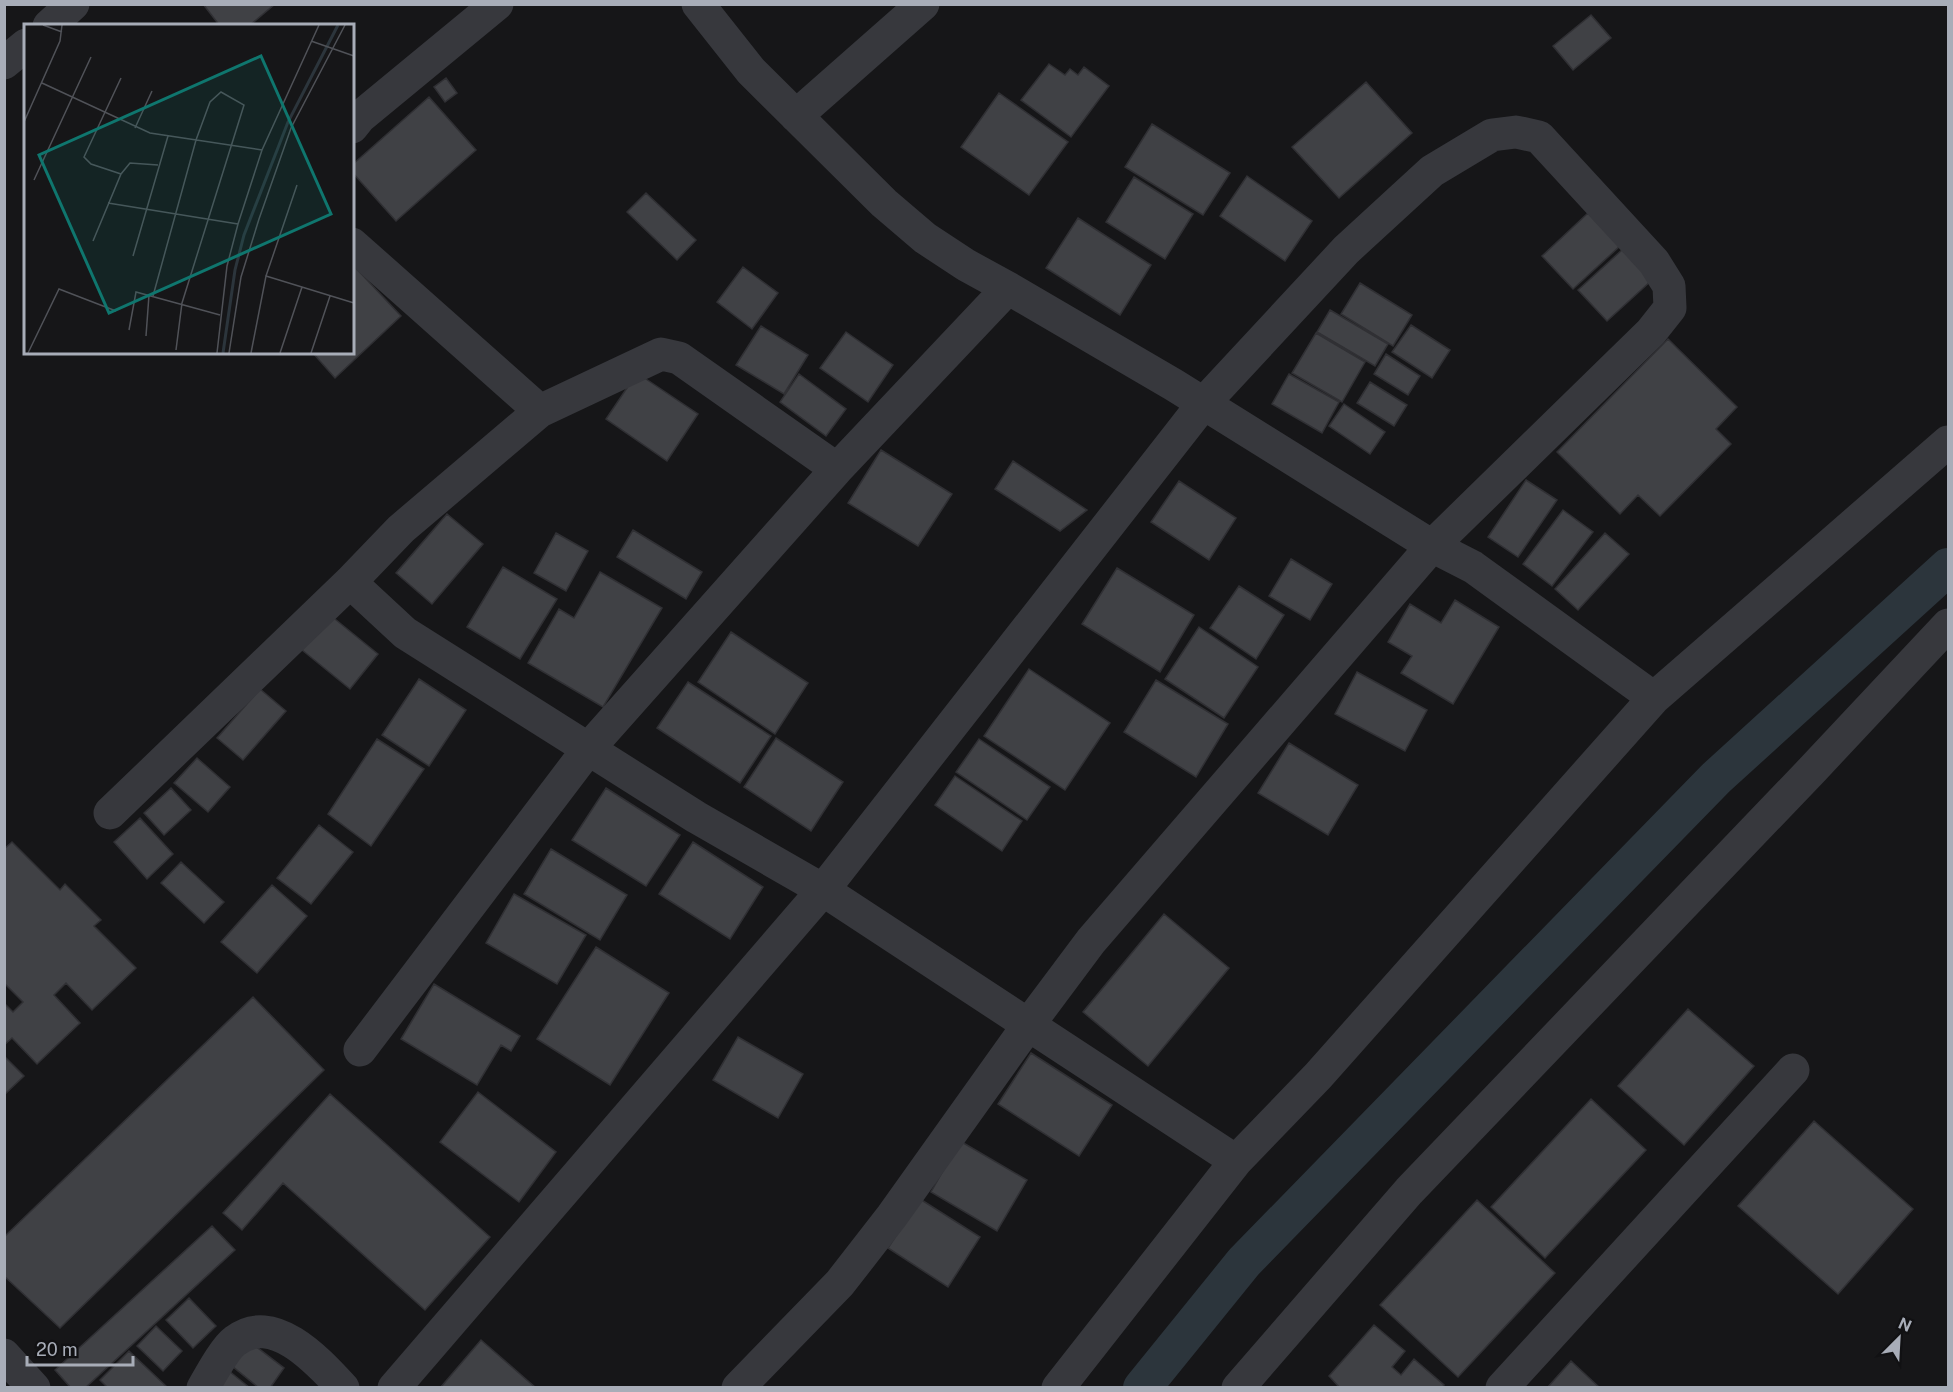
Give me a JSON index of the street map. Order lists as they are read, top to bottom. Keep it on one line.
{"scale_bar":"20 m","north":"top right"}
